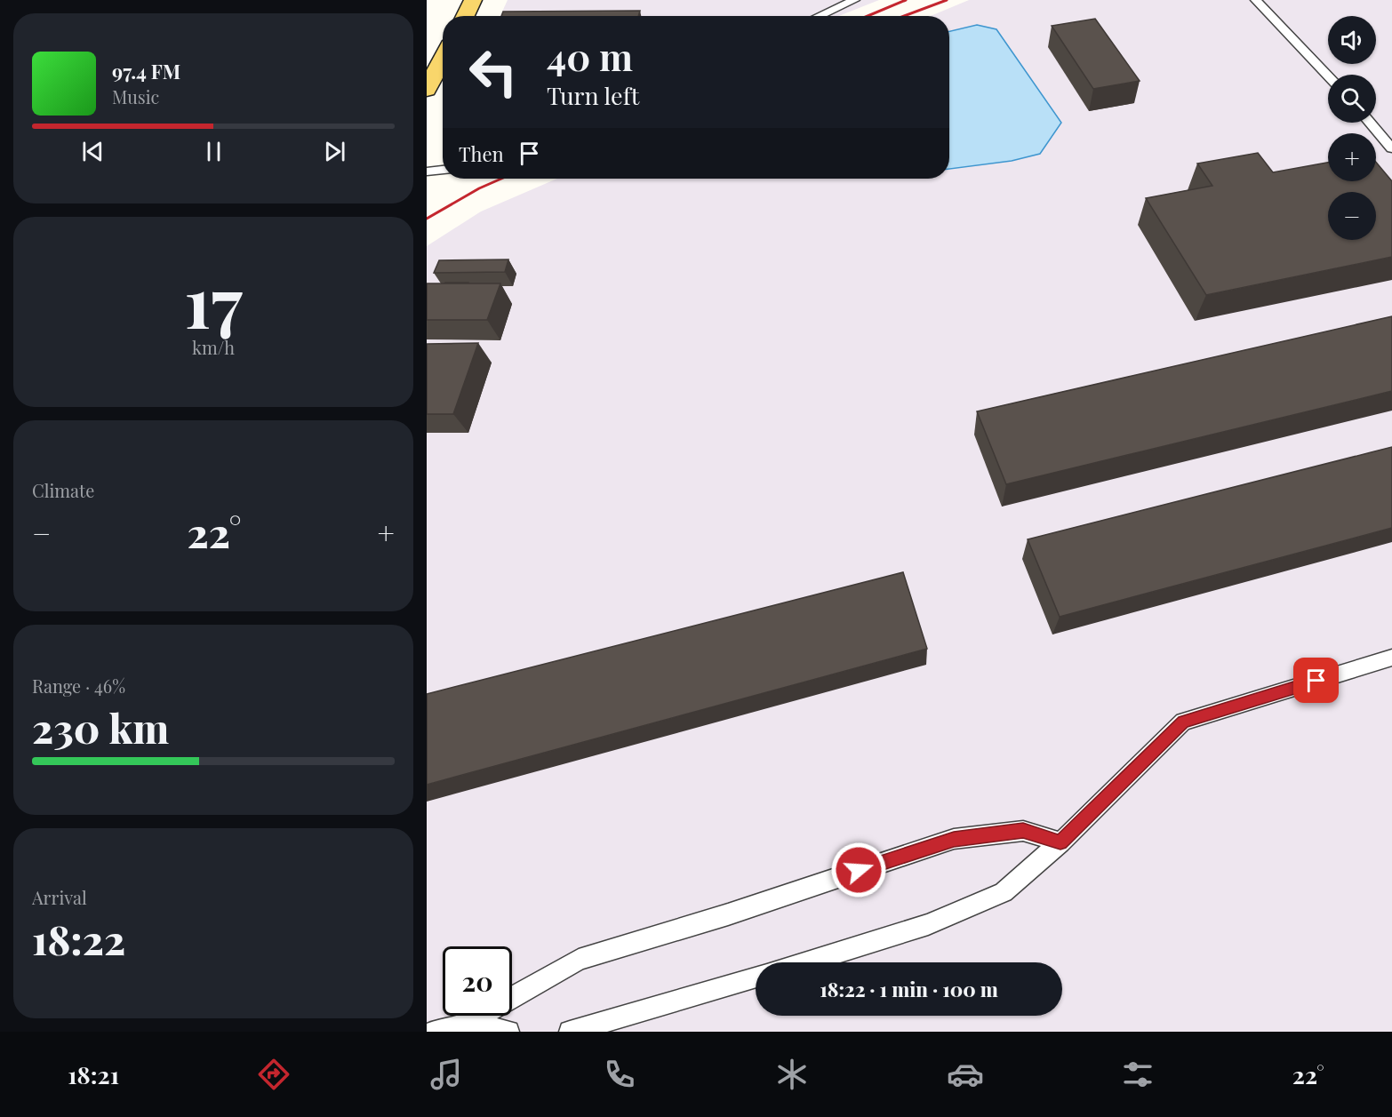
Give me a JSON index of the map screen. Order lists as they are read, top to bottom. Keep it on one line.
{"page":{"map_buttons":["+","−"],"turn":["40 m","Turn left"],"song":["97.4 FM","Music"],"then":"Then","tile":[["17","km/h"],"Climate",["Range · 46%","230 km"],["Arrival","18:22"]],"heat":["−","22°","+"],"limit":"20","trip":"18:22 · 1 min · 100 m","tabs":["18:21","22°"]}}
